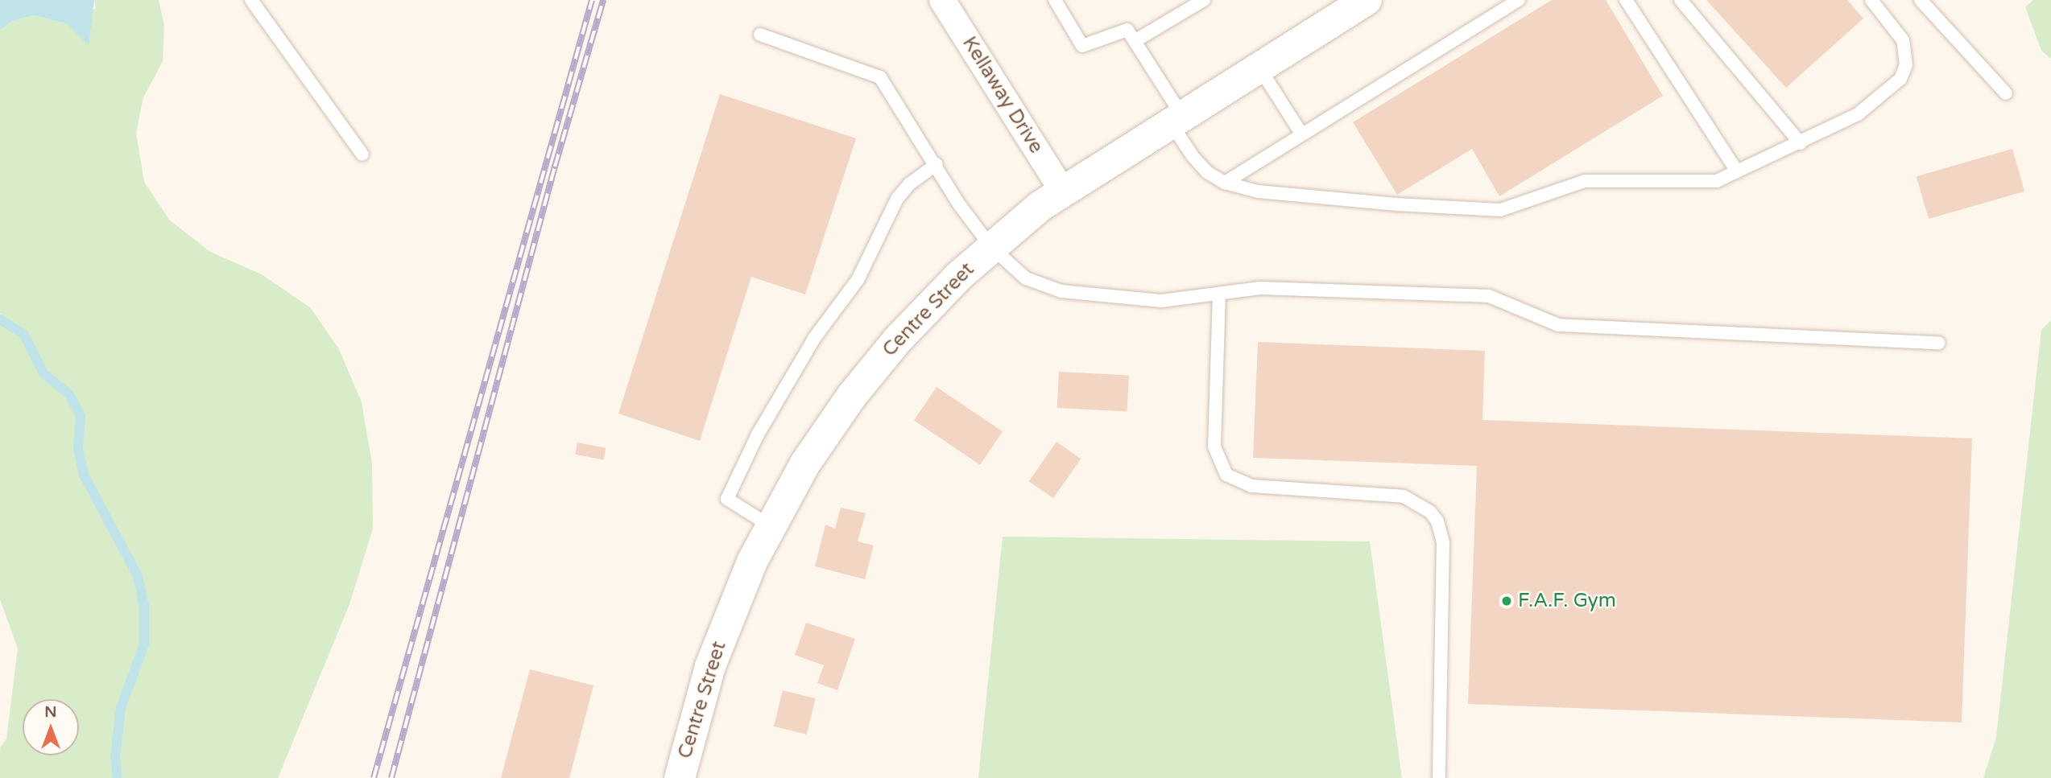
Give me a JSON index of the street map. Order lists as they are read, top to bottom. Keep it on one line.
{"streets":{"main road":["Centre Street"],"street":["Kellaway Drive"]},"crossings":[["Kellaway Drive","Centre Street"]],"places":["F.A.F. Gym"],"north":"top"}
